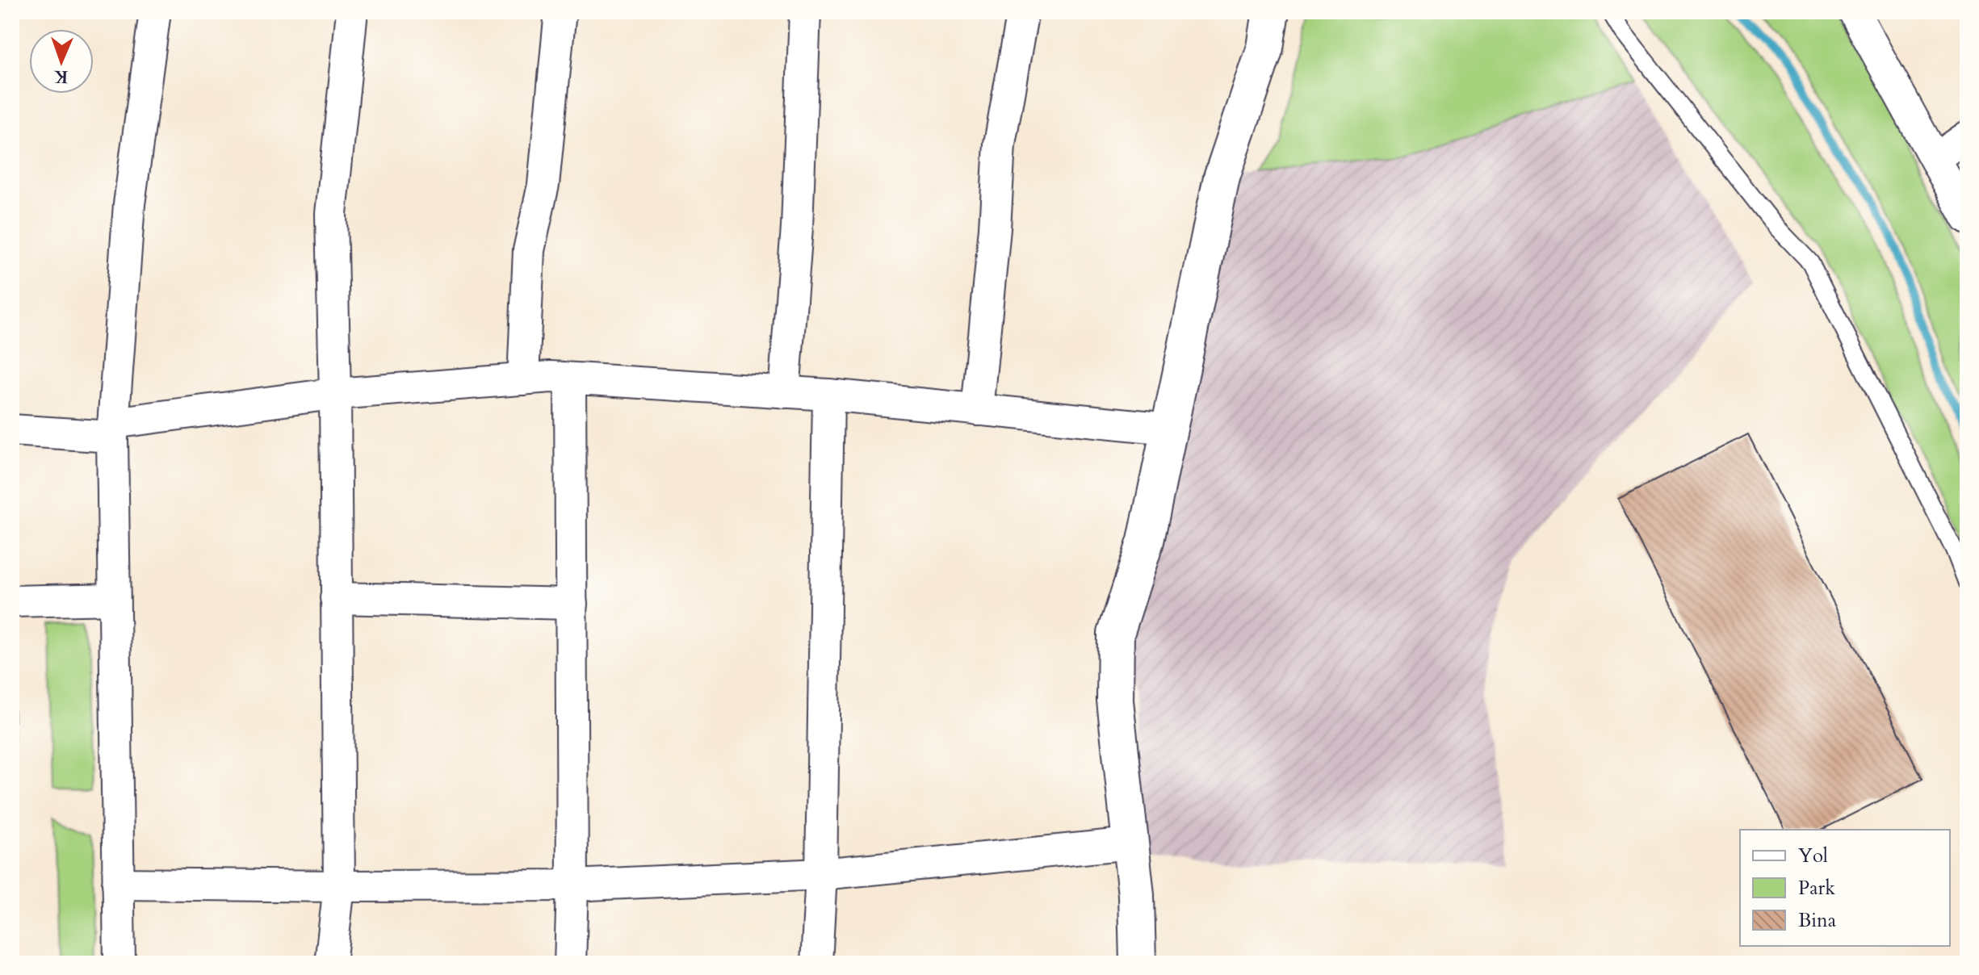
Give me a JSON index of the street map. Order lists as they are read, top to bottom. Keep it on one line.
{"legend":["Yol","Park","Bina"],"north":"bottom"}
